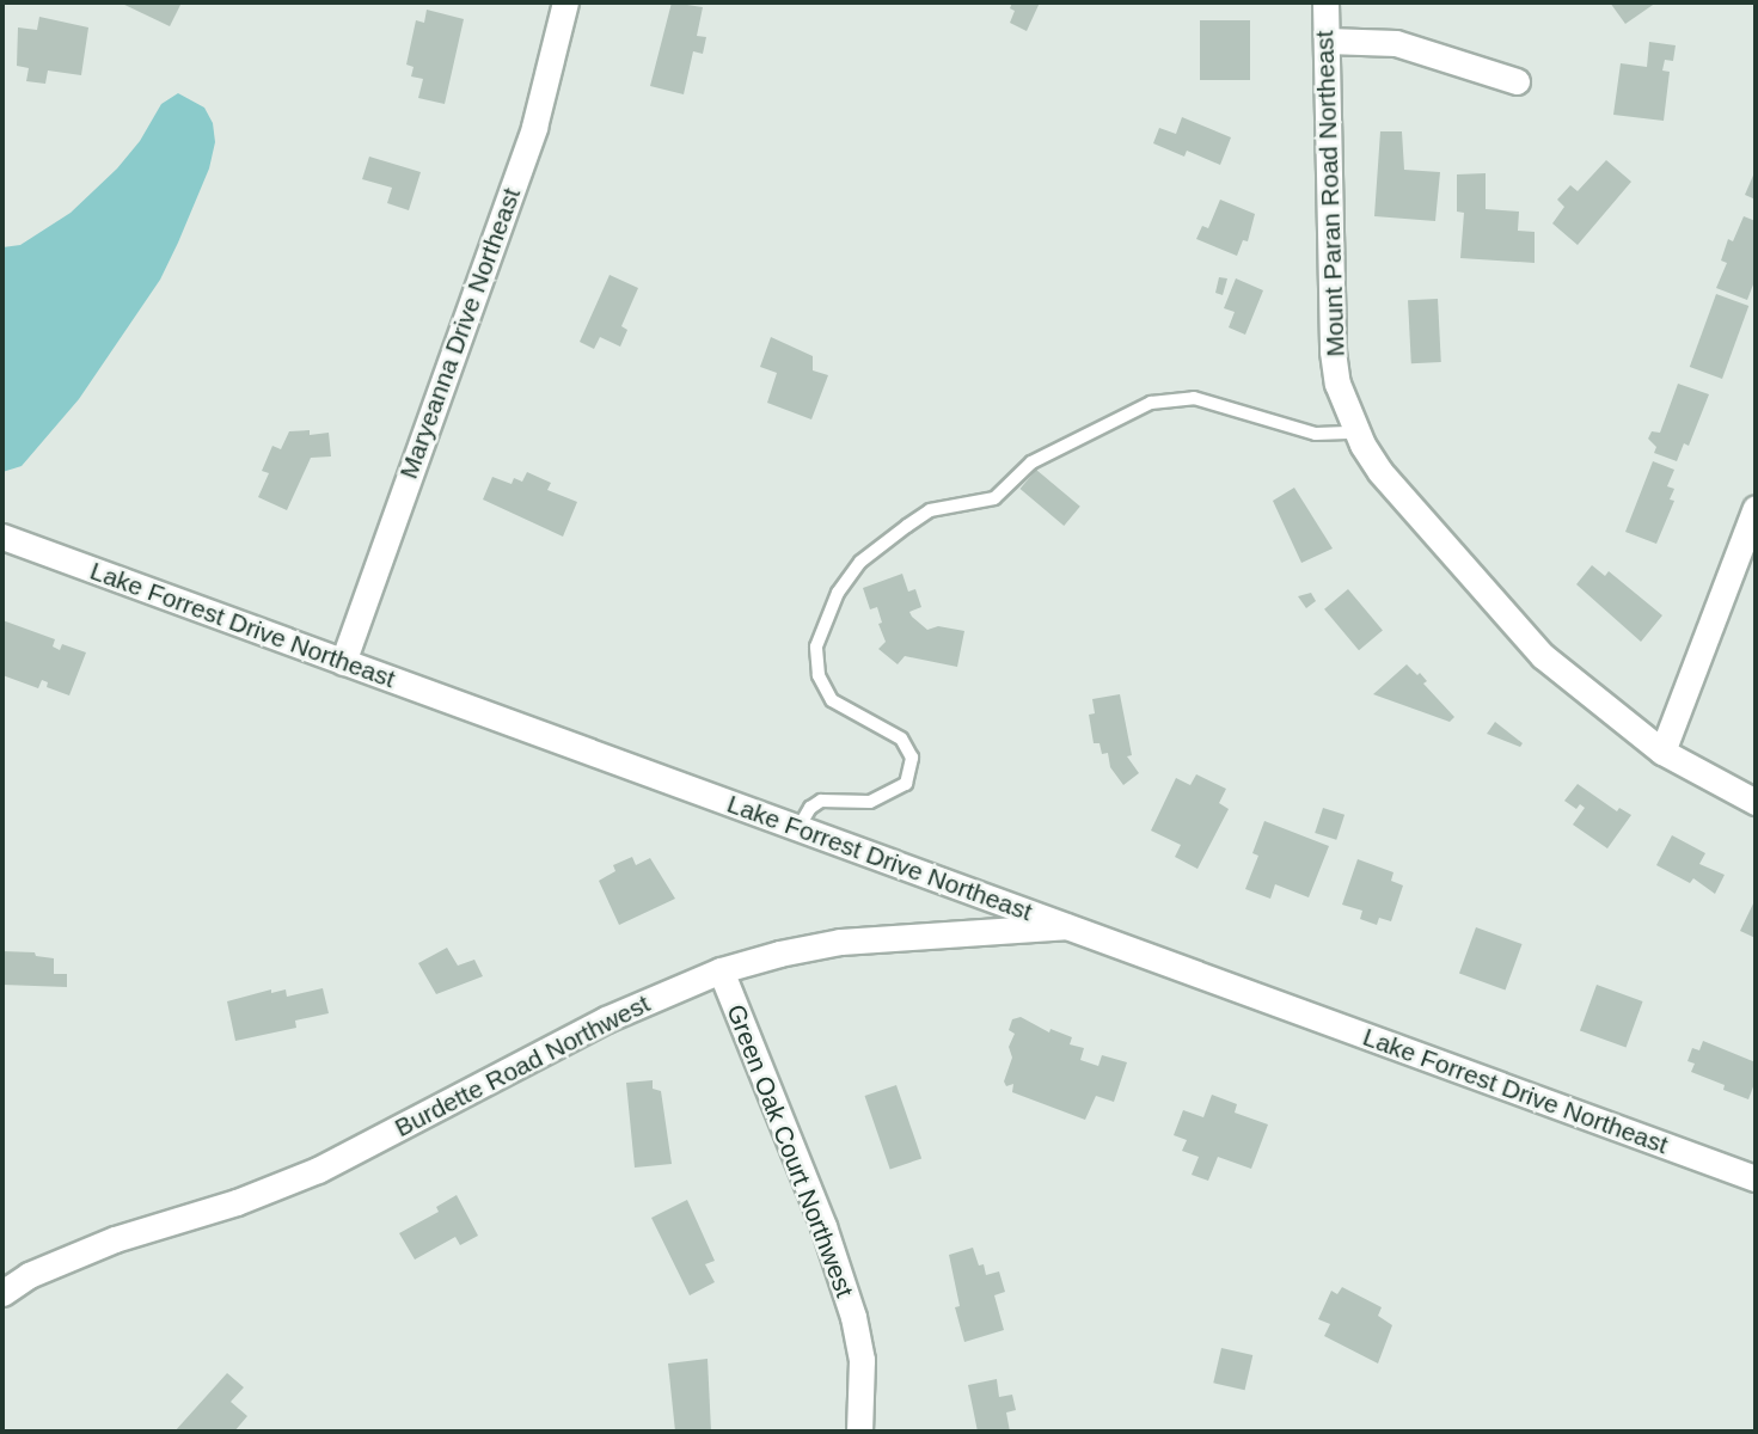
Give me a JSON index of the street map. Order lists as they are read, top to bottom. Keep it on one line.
{"streets":{"street":["Mount Paran Road Northeast","Maryeanna Drive Northeast","Lake Forrest Drive Northeast","Burdette Road Northwest","Green Oak Court Northwest"]},"crossings":[["Maryeanna Drive Northeast","Lake Forrest Drive Northeast"],["Lake Forrest Drive Northeast","Burdette Road Northwest"],["Burdette Road Northwest","Green Oak Court Northwest"]]}
